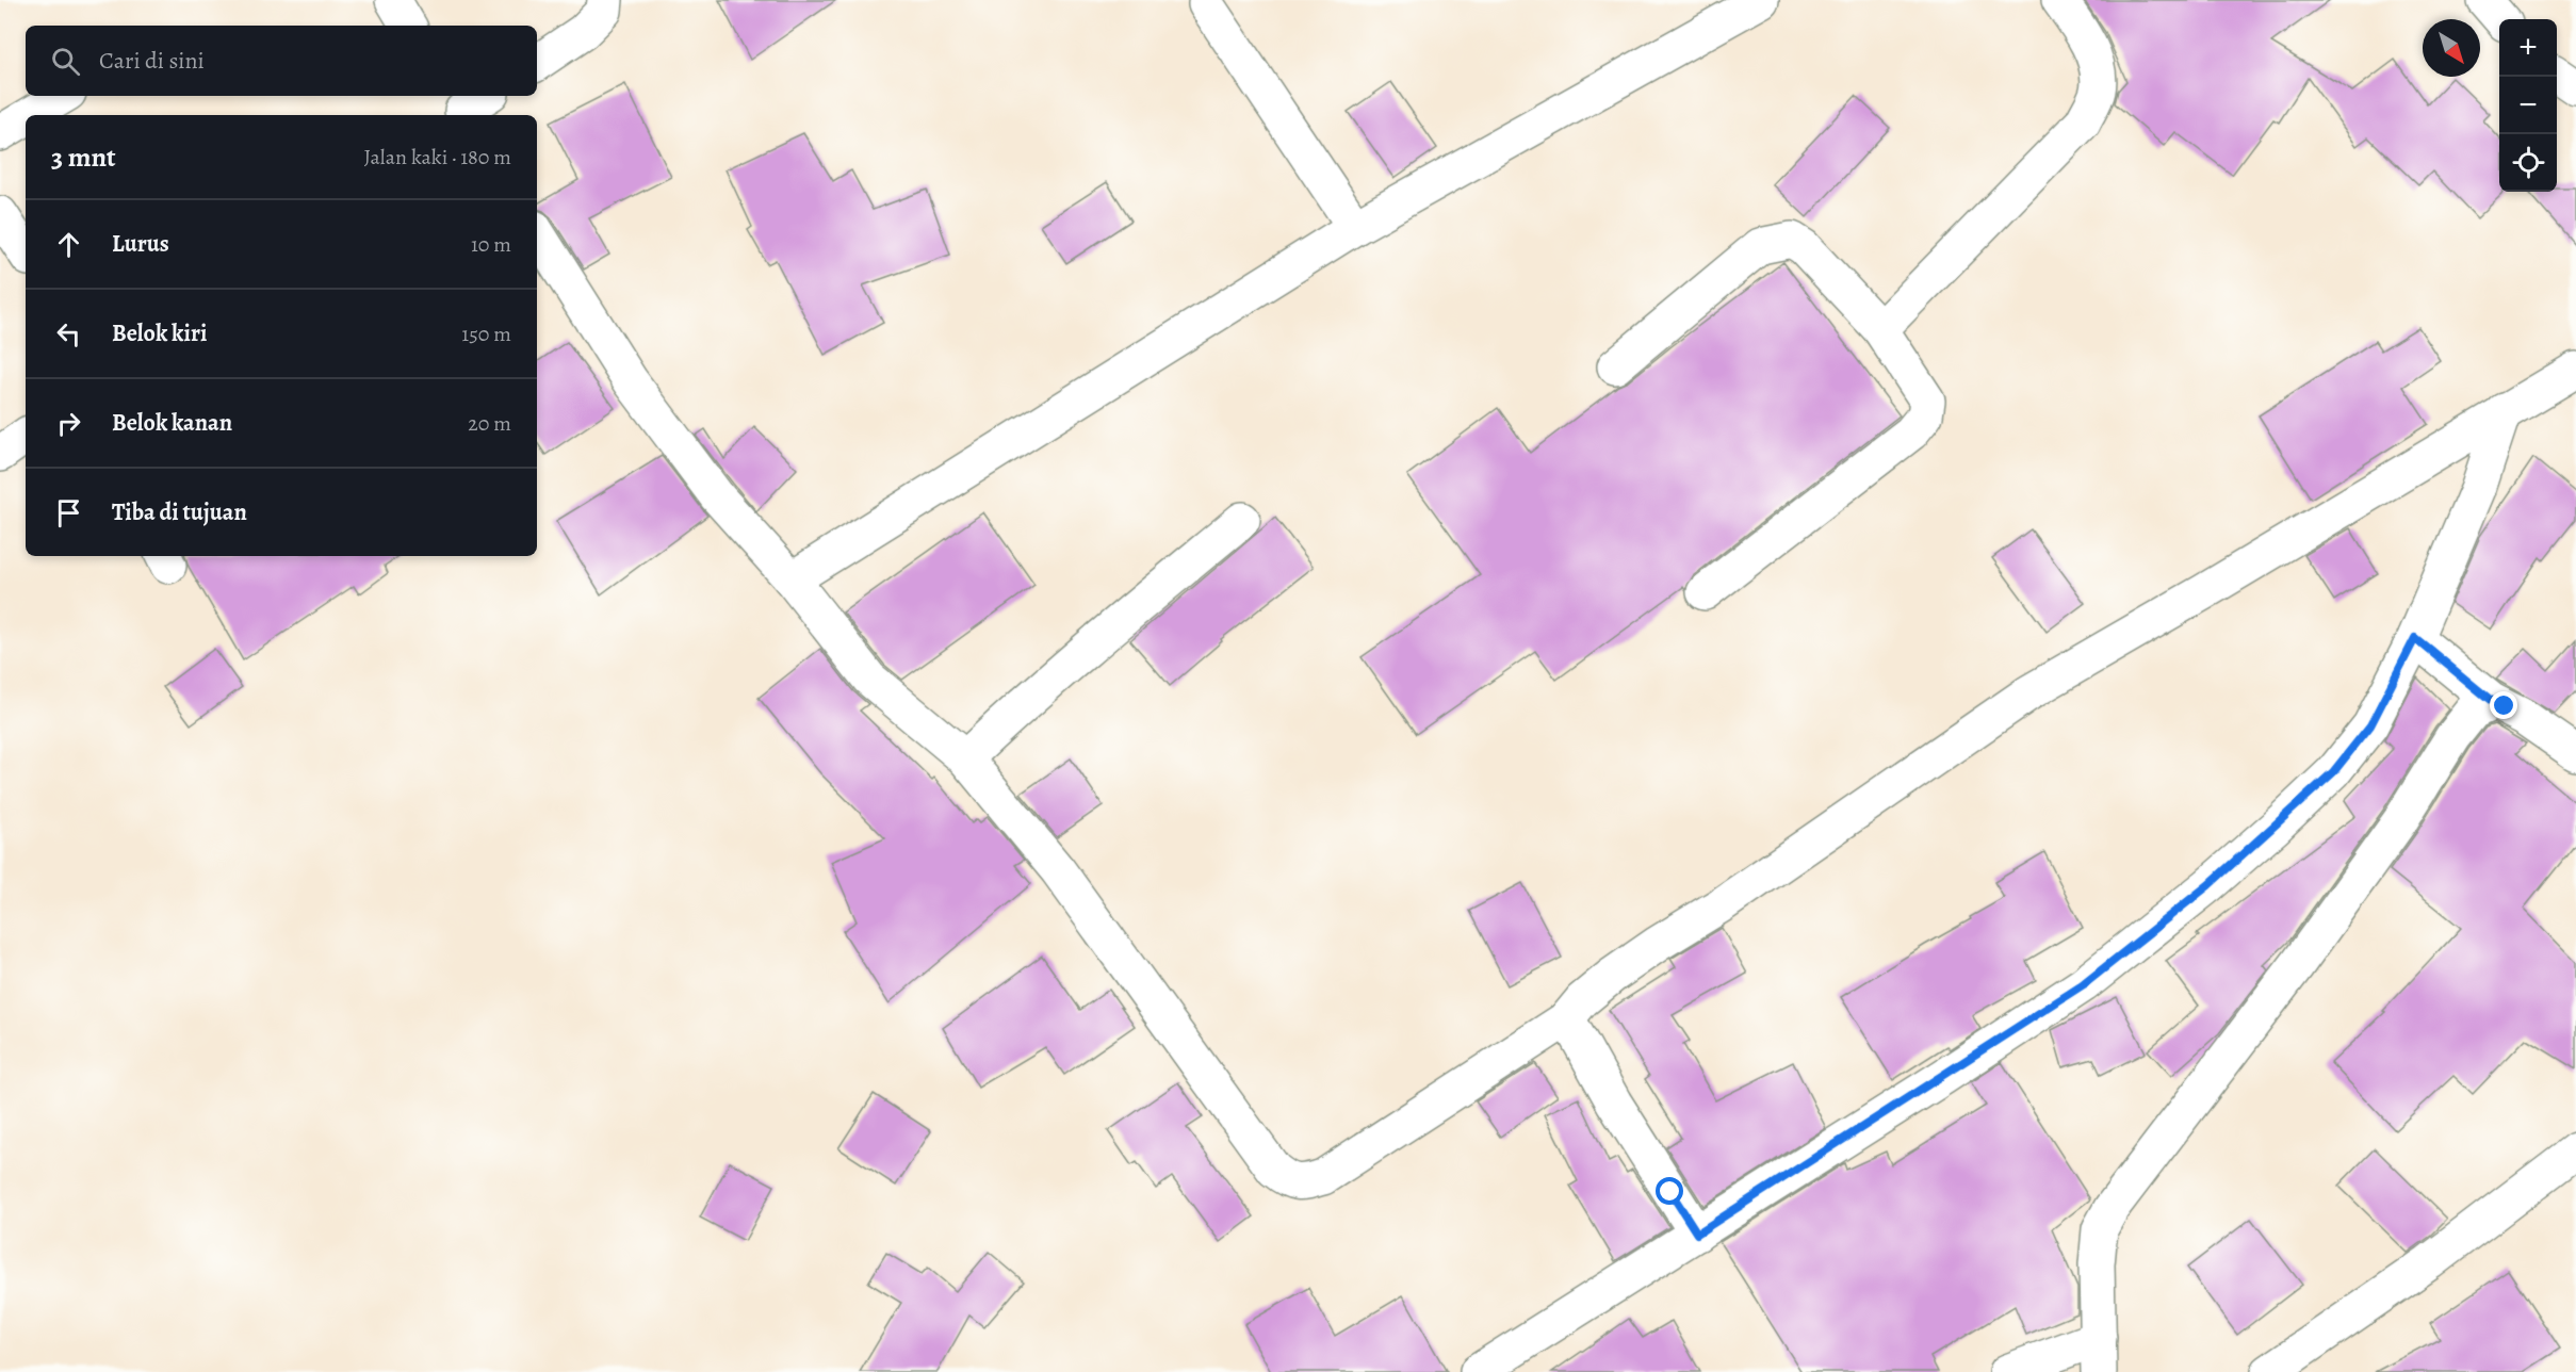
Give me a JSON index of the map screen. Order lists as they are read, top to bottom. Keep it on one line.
{"north":"bottom right","page":{"map_buttons":["+","−"],"search":"Cari di sini","heading":["3 mnt","Jalan kaki · 180 m"],"list":[["Lurus","10 m"],["Belok kiri","150 m"],["Belok kanan","20 m"],"Tiba di tujuan"]}}
